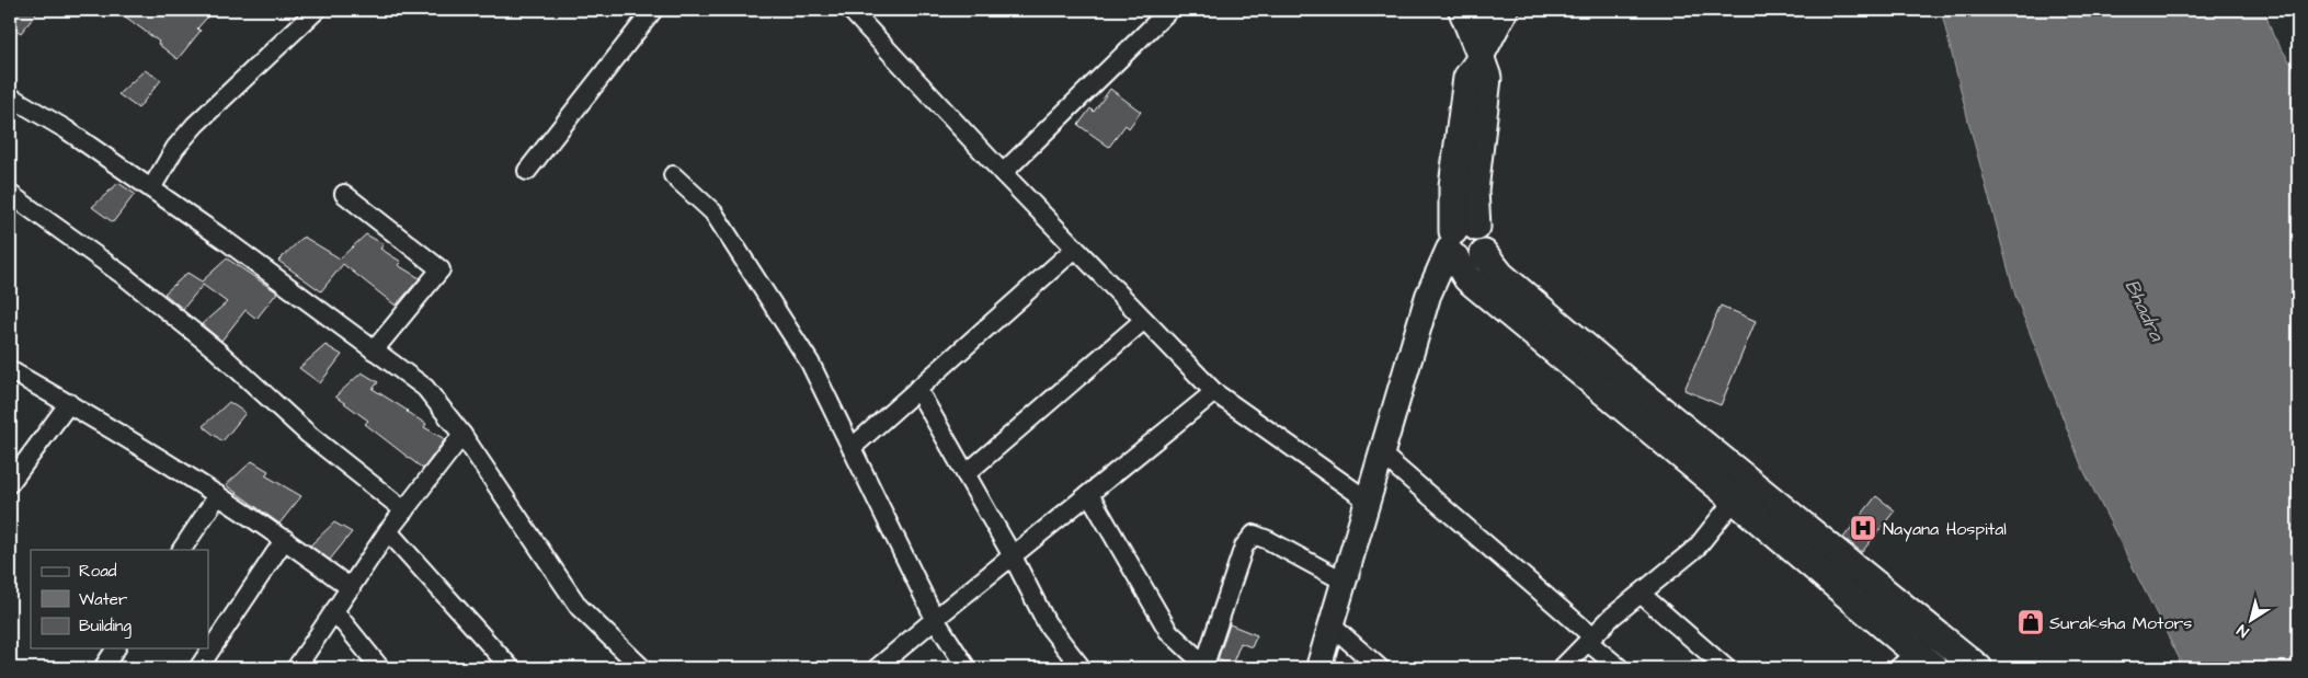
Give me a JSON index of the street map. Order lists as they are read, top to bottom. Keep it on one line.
{"water":["Bhadra"],"places":{"hospital":["Nayana Hospital"],"shop":["Suraksha Motors"]},"legend":["Road","Water","Building"],"north":"bottom left"}
